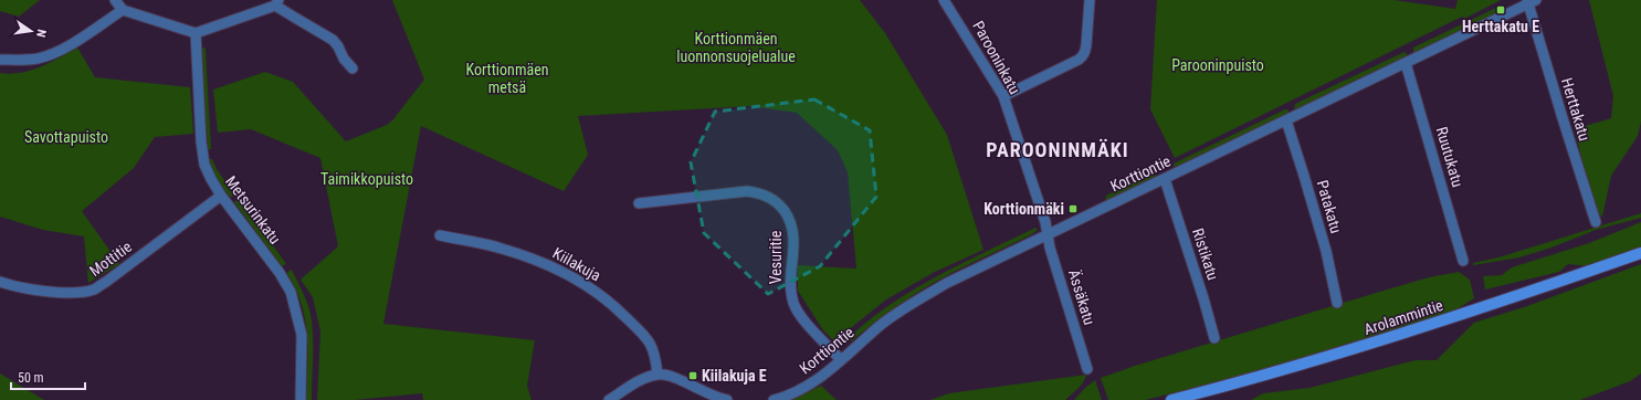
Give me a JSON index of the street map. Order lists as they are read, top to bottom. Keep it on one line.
{"streets":{"street":["Parooninkatu","Herttakatu","Ruutukatu","Korttiontie","Patakatu","Metsurinkatu","Ristikatu","Vesuritie","Mottitie","Kiilakuja","Ässäkatu","Arolammintie"]},"crossings":[["Parooninkatu","Korttiontie"],["Parooninkatu","Ässäkatu"],["Herttakatu","Korttiontie"],["Ruutukatu","Korttiontie"],["Korttiontie","Patakatu"],["Korttiontie","Ristikatu"],["Korttiontie","Vesuritie"],["Korttiontie","Ässäkatu"],["Metsurinkatu","Mottitie"]],"districts":["PAROONINMÄKI"],"parks":["Korttionmäen luonnonsuojelualue","Parooninpuisto","Korttionmäen metsä","Savottapuisto","Taimikkopuisto"],"places":{"transit":["Herttakatu E","Korttionmäki","Kiilakuja E"]},"scale_bar":"50 m","north":"right"}
